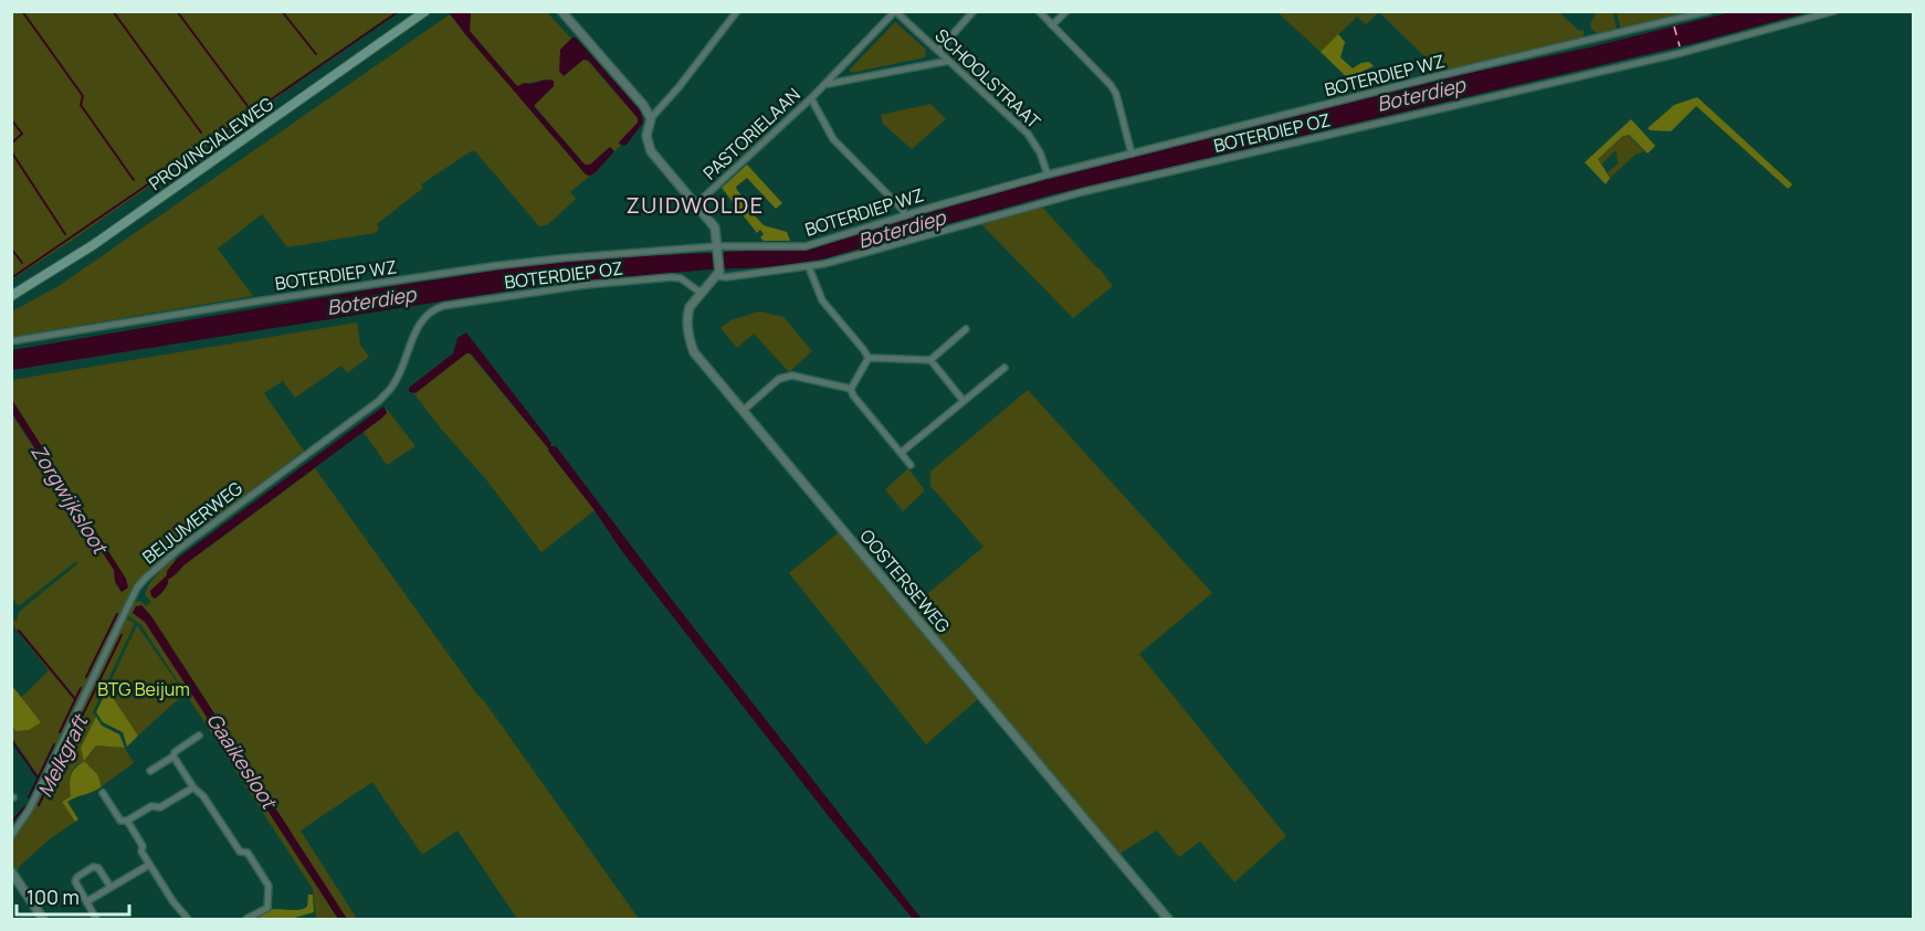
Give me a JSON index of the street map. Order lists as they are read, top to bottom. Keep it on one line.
{"streets":{"main road":["PROVINCIALEWEG"],"street":["BOTERDIEP WZ","SCHOOLSTRAAT","BOTERDIEP OZ","PASTORIELAAN","BEIJUMERWEG","OOSTERSEWEG"]},"crossings":[["BOTERDIEP WZ","SCHOOLSTRAAT"],["SCHOOLSTRAAT","PASTORIELAAN"],["BOTERDIEP OZ","BEIJUMERWEG"],["BOTERDIEP OZ","OOSTERSEWEG"]],"districts":["ZUIDWOLDE"],"water":["Boterdiep","Zorgwijksloot","Melkgraft","Gaaikesloot"],"parks":["BTG Beijum"],"scale_bar":"100 m"}
